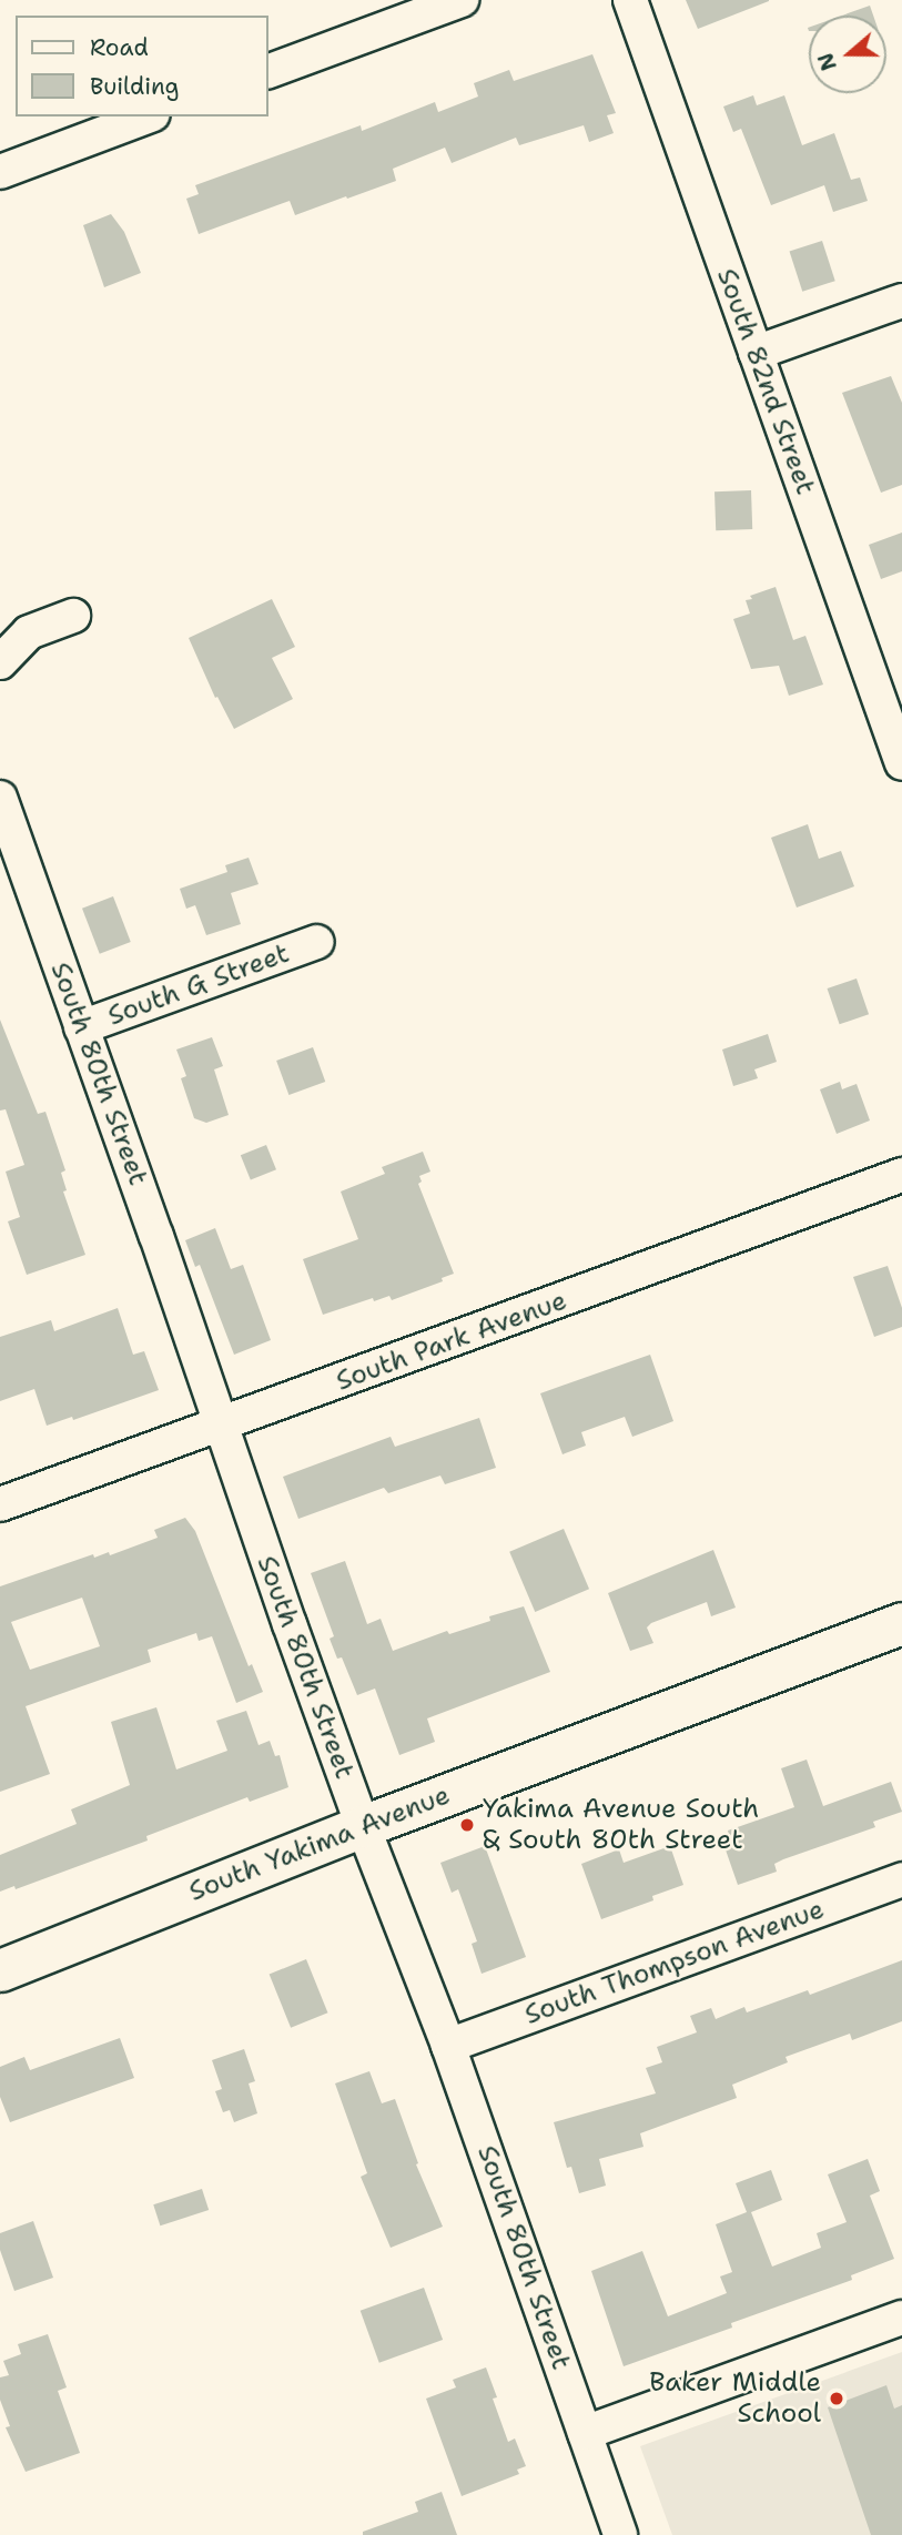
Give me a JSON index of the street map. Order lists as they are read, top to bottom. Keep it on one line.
{"streets":{"main road":["South Yakima Avenue"],"street":["South 82nd Street","South G Street","South 80th Street","South Park Avenue","South Thompson Avenue"]},"crossings":[["South G Street","South 80th Street"],["South 80th Street","South Park Avenue"],["South 80th Street","South Yakima Avenue"],["South 80th Street","South Thompson Avenue"]],"places":["Yakima Avenue South & South 80th Street","Baker Middle School"],"legend":["Road","Building"],"north":"left"}
